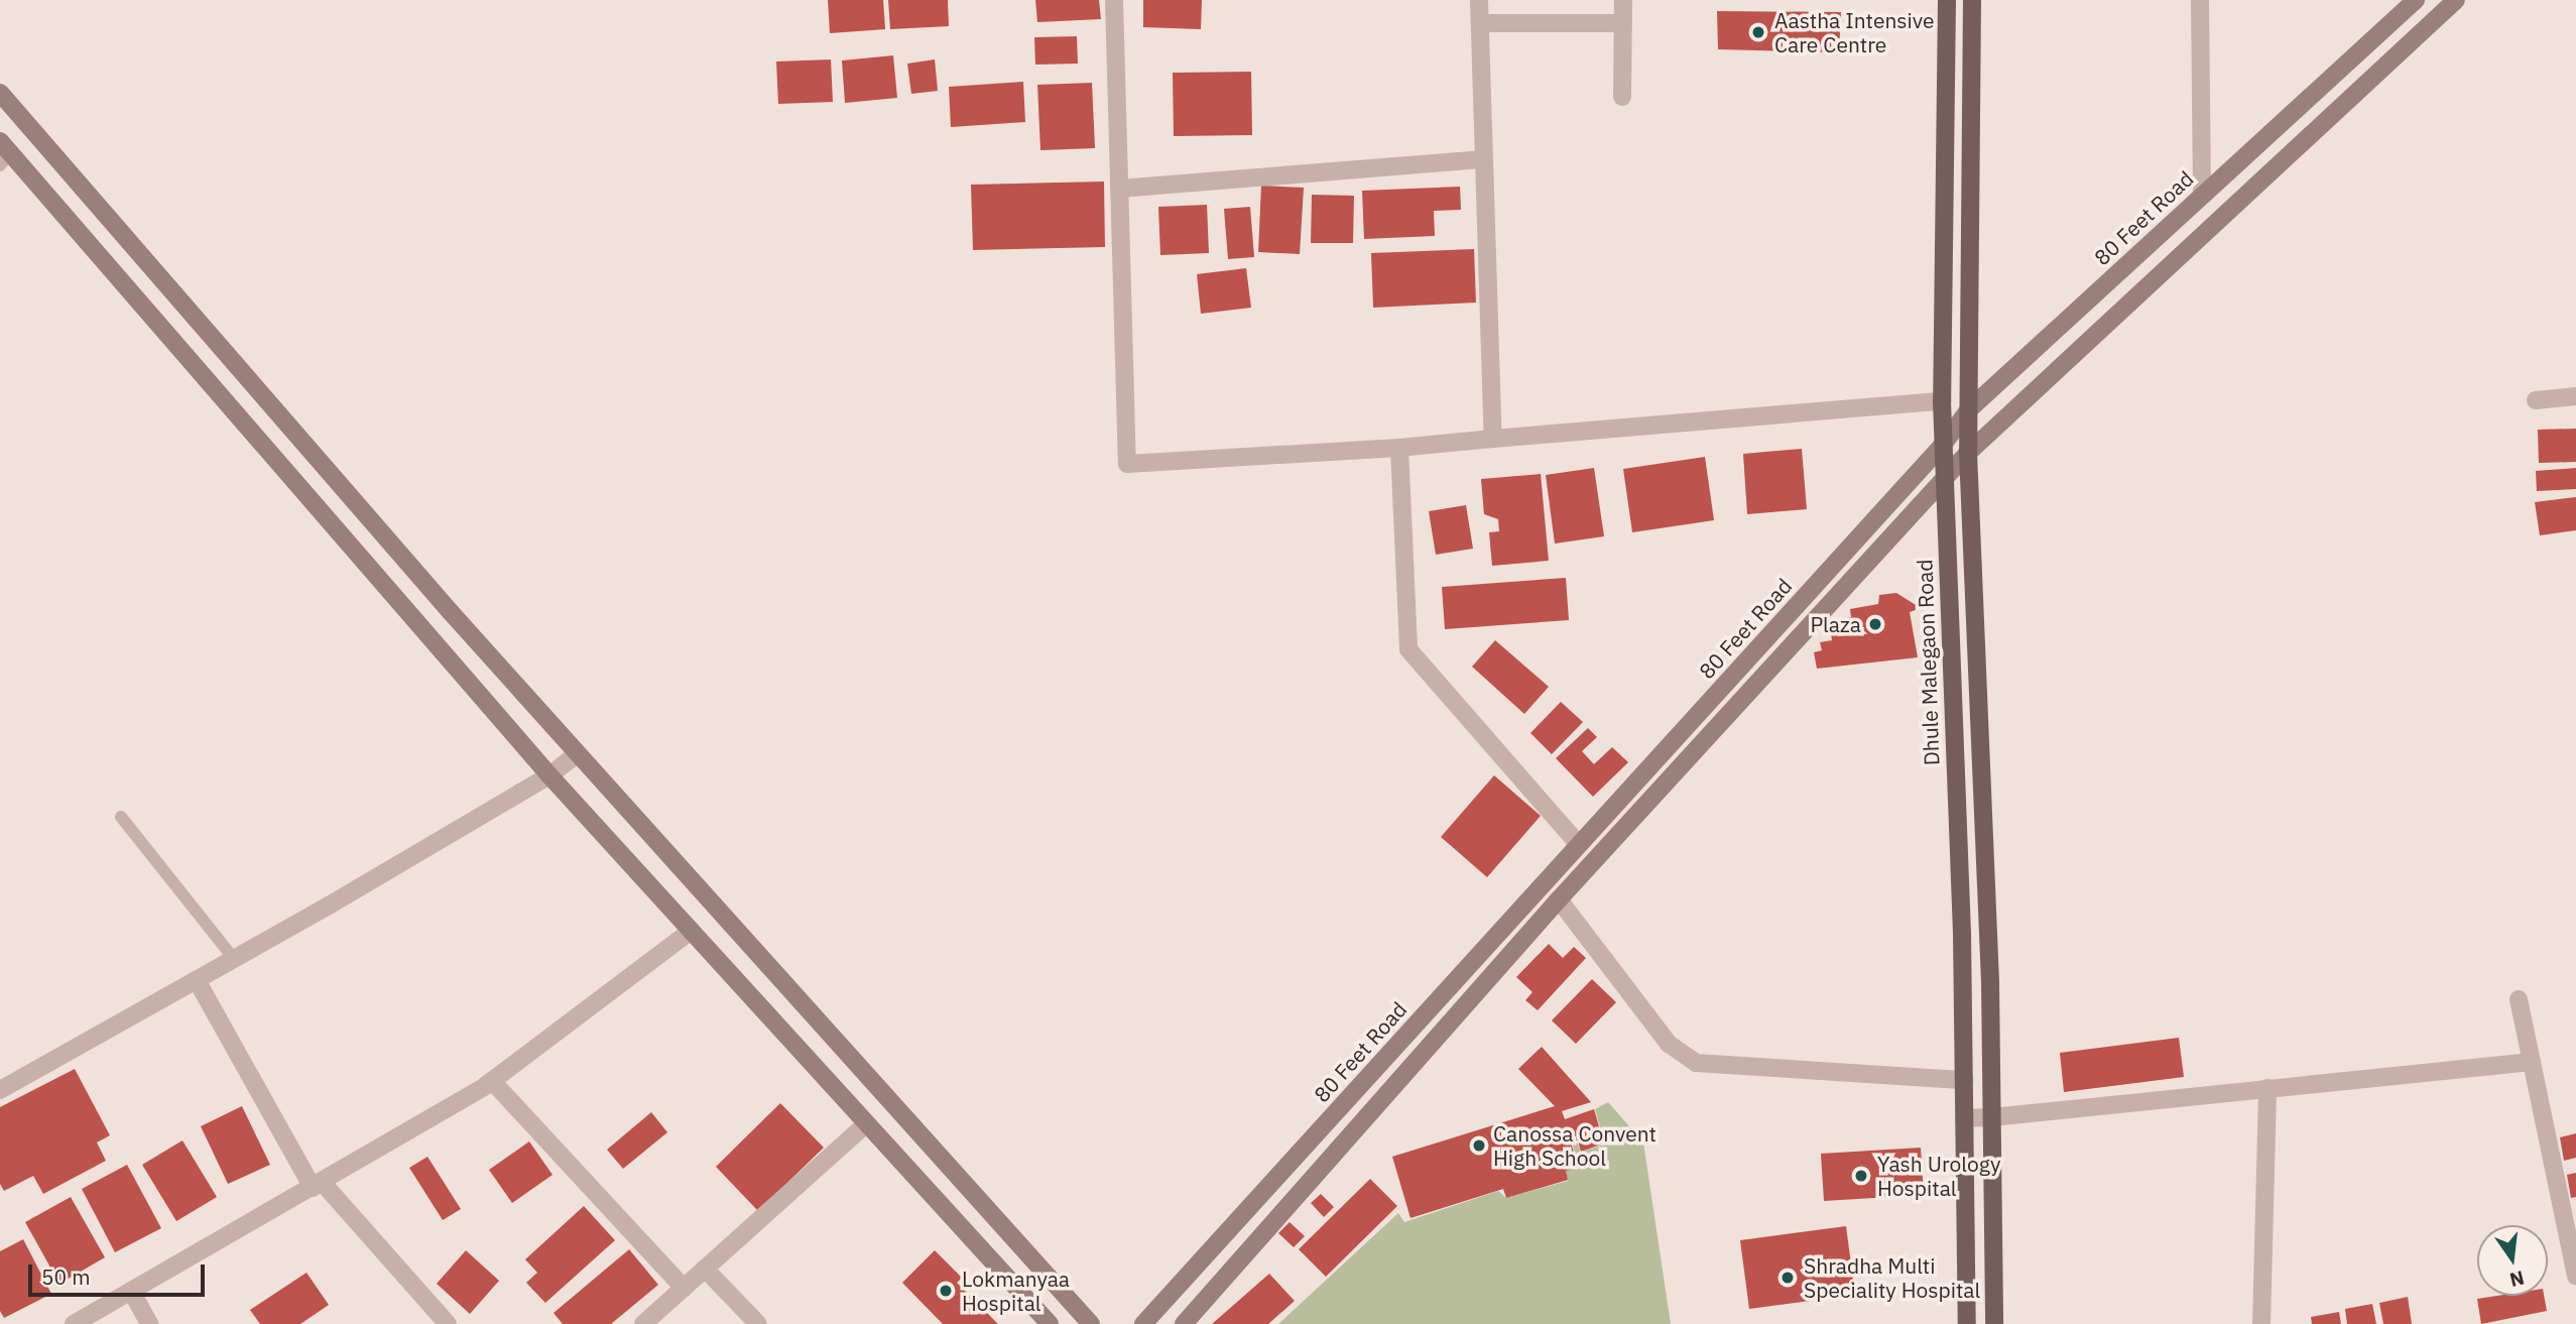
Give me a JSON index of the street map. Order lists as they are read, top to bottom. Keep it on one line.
{"streets":{"main road":["80 Feet Road","Dhule Malegaon Road"]},"crossings":[["80 Feet Road","Dhule Malegaon Road"]],"places":["Aastha Intensive Care Centre","Plaza","Canossa Convent High School","Yash Urology Hospital","Shradha Multi Speciality Hospital","Lokmanyaa Hospital"],"scale_bar":"50 m","north":"bottom"}
